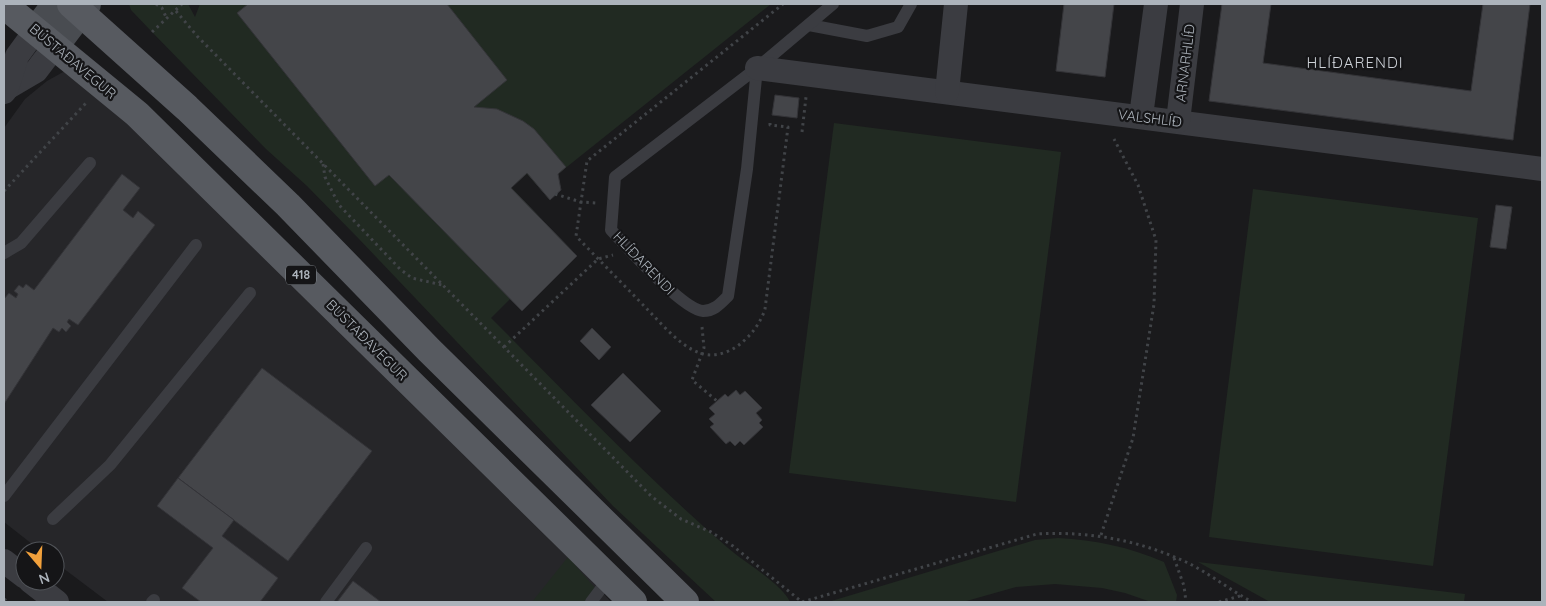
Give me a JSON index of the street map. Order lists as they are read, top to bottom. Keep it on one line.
{"streets":{"main road":["BÚSTAÐAVEGUR","418"],"street":["ARNARHLÍÐ","VALSHLÍÐ"],"lane":["HLÍÐARENDI"]},"crossings":[["ARNARHLÍÐ","VALSHLÍÐ"],["VALSHLÍÐ","HLÍÐARENDI"]],"districts":["HLÍÐARENDI"],"north":"bottom"}
